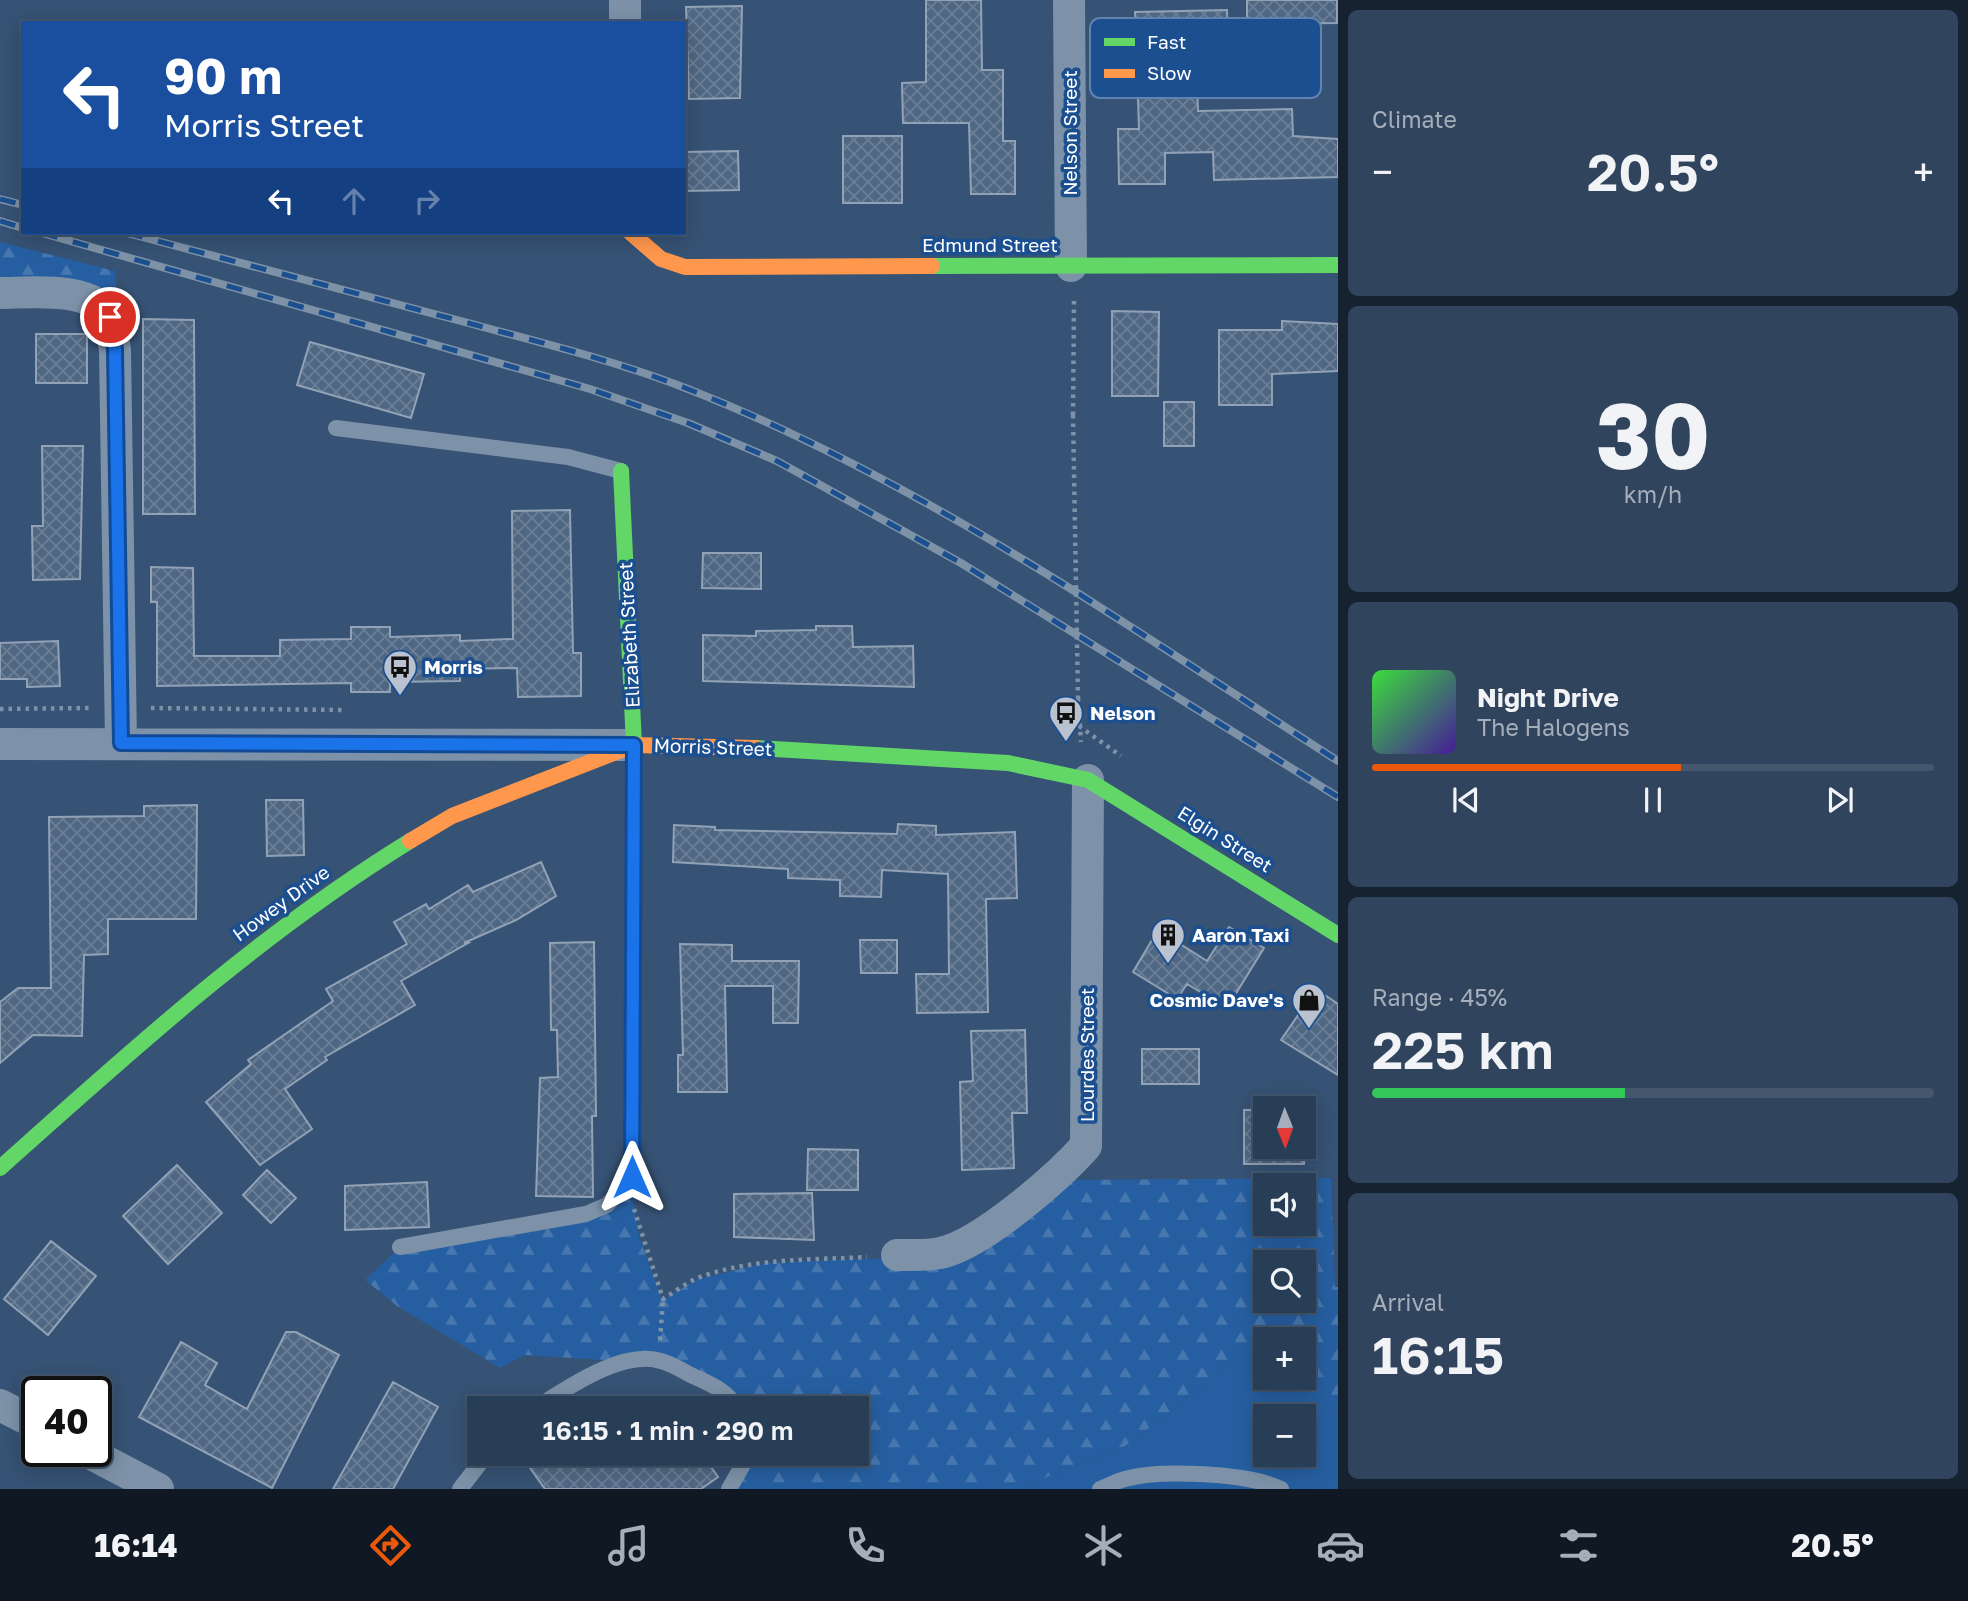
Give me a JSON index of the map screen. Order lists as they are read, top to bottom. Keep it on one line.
{"streets":{"street":["Nelson Street","Edmund Street","Elizabeth Street","Morris Street","Elgin Street","Howey Drive","Lourdes Street"]},"crossings":[["Nelson Street","Edmund Street"],["Elizabeth Street","Morris Street"],["Elizabeth Street","Howey Drive"],["Morris Street","Elgin Street"],["Morris Street","Howey Drive"],["Morris Street","Lourdes Street"],["Elgin Street","Lourdes Street"]],"places":{"bus stop":["Morris","Nelson"],"building":["Aaron Taxi"],"shop":["Cosmic Dave's"]},"legend":["Fast","Slow"],"north":"bottom","page":{"tile":["Climate",["30","km/h"],["Range · 45%","225 km"],["Arrival","16:15"]],"turn":["90 m","Morris Street"],"heat":["−","20.5°","+"],"song":["Night Drive","The Halogens"],"map_buttons":["+","−"],"limit":"40","trip":"16:15 · 1 min · 290 m","tabs":["16:14","20.5°"]}}
